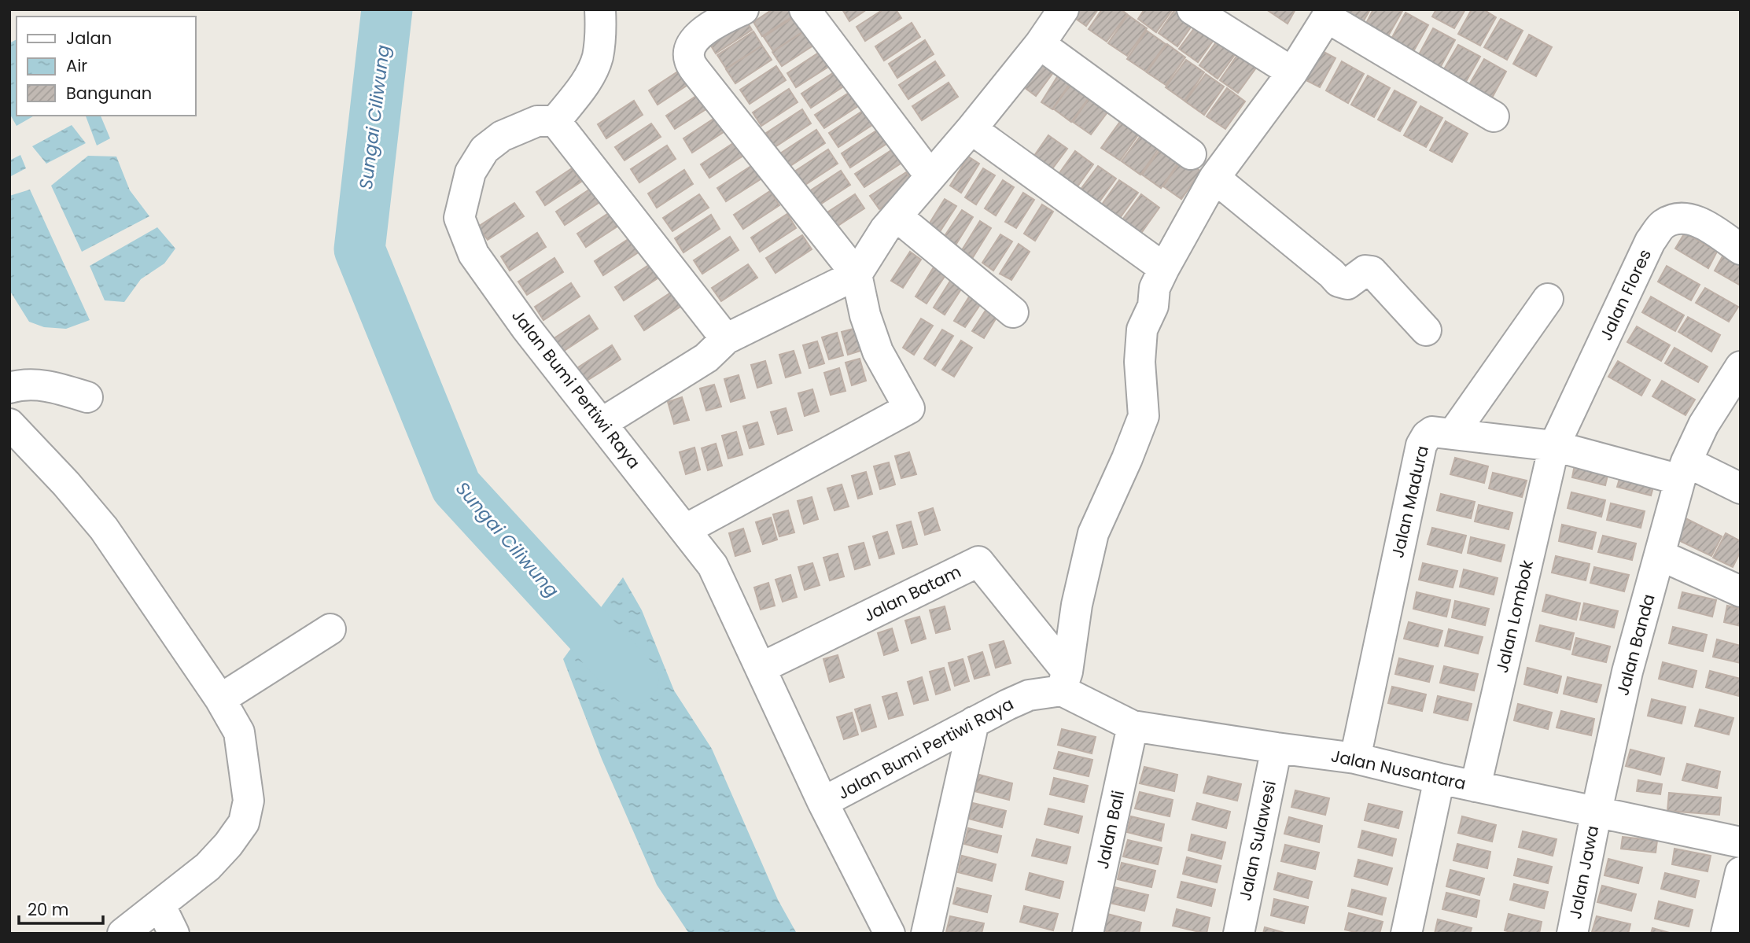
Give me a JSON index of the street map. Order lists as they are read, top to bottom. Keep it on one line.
{"streets":{"street":["Jalan Flores","Jalan Bumi Pertiwi Raya","Jalan Madura","Jalan Batam","Jalan Lombok","Jalan Banda","Jalan Nusantara","Jalan Bali","Jalan Sulawesi","Jalan Jawa"]},"crossings":[["Jalan Flores","Jalan Madura"],["Jalan Flores","Jalan Lombok"],["Jalan Bumi Pertiwi Raya","Jalan Batam"],["Jalan Bumi Pertiwi Raya","Jalan Nusantara"],["Jalan Madura","Jalan Lombok"],["Jalan Madura","Jalan Banda"],["Jalan Madura","Jalan Nusantara"],["Jalan Batam","Jalan Nusantara"],["Jalan Lombok","Jalan Nusantara"],["Jalan Banda","Jalan Nusantara"],["Jalan Banda","Jalan Jawa"],["Jalan Nusantara","Jalan Bali"],["Jalan Nusantara","Jalan Sulawesi"],["Jalan Nusantara","Jalan Jawa"]],"water":["Sungai Ciliwung"],"legend":["Jalan","Air","Bangunan"],"scale_bar":"20 m"}
